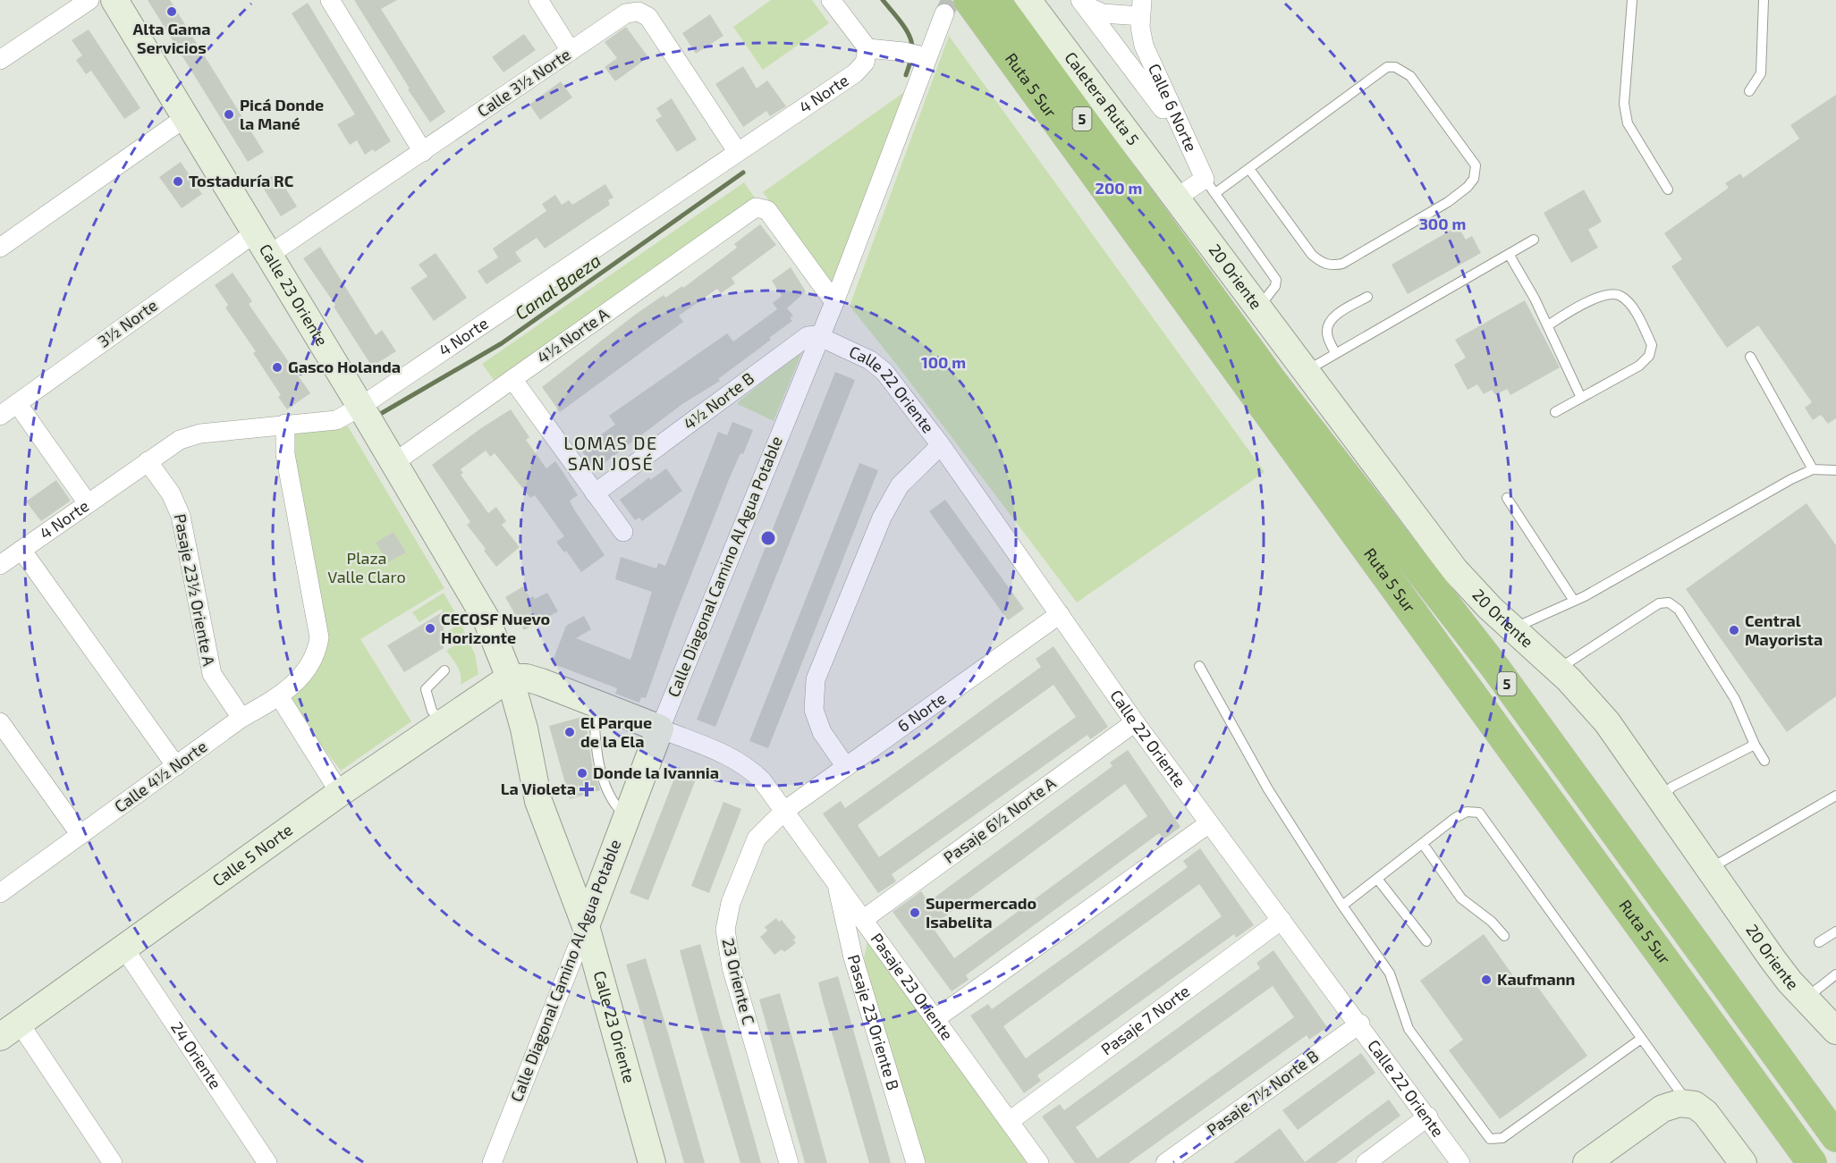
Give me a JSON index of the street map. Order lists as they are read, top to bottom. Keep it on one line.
{"streets":{"highway":["Ruta 5 Sur","5"],"street":["Calle 3½ Norte","4 Norte","Caletera Ruta 5","Calle 6 Norte","20 Oriente","Calle 23 Oriente","3½ Norte","4½ Norte A","Calle 22 Oriente","4½ Norte B","Calle Diagonal Camino Al Agua Potable","Pasaje 23½ Oriente A","6 Norte","Calle 4½ Norte","Pasaje 6½ Norte A","Calle 5 Norte","23 Oriente C","Pasaje 23 Oriente","Pasaje 7 Norte","Pasaje 23 Oriente B","24 Oriente","Pasaje 7½ Norte B"]},"crossings":[["Calle 3½ Norte","4 Norte"],["Calle 3½ Norte","Calle 23 Oriente"],["Ruta 5 Sur","Calle Diagonal Camino Al Agua Potable"],["4 Norte","Calle 23 Oriente"],["4 Norte","Pasaje 23½ Oriente A"],["4 Norte","Calle 4½ Norte"],["Caletera Ruta 5","20 Oriente"],["Calle 23 Oriente","3½ Norte"],["Calle 23 Oriente","4½ Norte A"],["Calle 23 Oriente","Calle Diagonal Camino Al Agua Potable"],["Calle 23 Oriente","Calle 5 Norte"],["4½ Norte A","Calle Diagonal Camino Al Agua Potable"],["Calle 22 Oriente","4½ Norte B"],["Calle 22 Oriente","Calle Diagonal Camino Al Agua Potable"],["Calle 22 Oriente","6 Norte"],["Calle 22 Oriente","Pasaje 6½ Norte A"],["Calle 22 Oriente","Pasaje 7 Norte"],["Calle 22 Oriente","Pasaje 7½ Norte B"],["4½ Norte B","Calle Diagonal Camino Al Agua Potable"],["Pasaje 23½ Oriente A","Calle 4½ Norte"],["6 Norte","23 Oriente C"],["6 Norte","Pasaje 23 Oriente"],["Pasaje 6½ Norte A","Pasaje 23 Oriente"],["Calle 5 Norte","24 Oriente"],["23 Oriente C","Pasaje 23 Oriente"],["Pasaje 23 Oriente","Pasaje 7 Norte"],["Pasaje 23 Oriente","Pasaje 23 Oriente B"]],"districts":["LOMAS DE SAN JOSÉ"],"water":["Canal Baeza"],"parks":["Plaza Valle Claro"],"places":{"other":["Alta Gama Servicios","Picá Donde la Mané","Tostaduría RC","Gasco Holanda","CECOSF Nuevo Horizonte","Central Mayorista","El Parque de la Ela","Donde la Ivannia","Supermercado Isabelita","Kaufmann"],"health":["La Violeta"]},"rings":["200 m","300 m","100 m"]}
